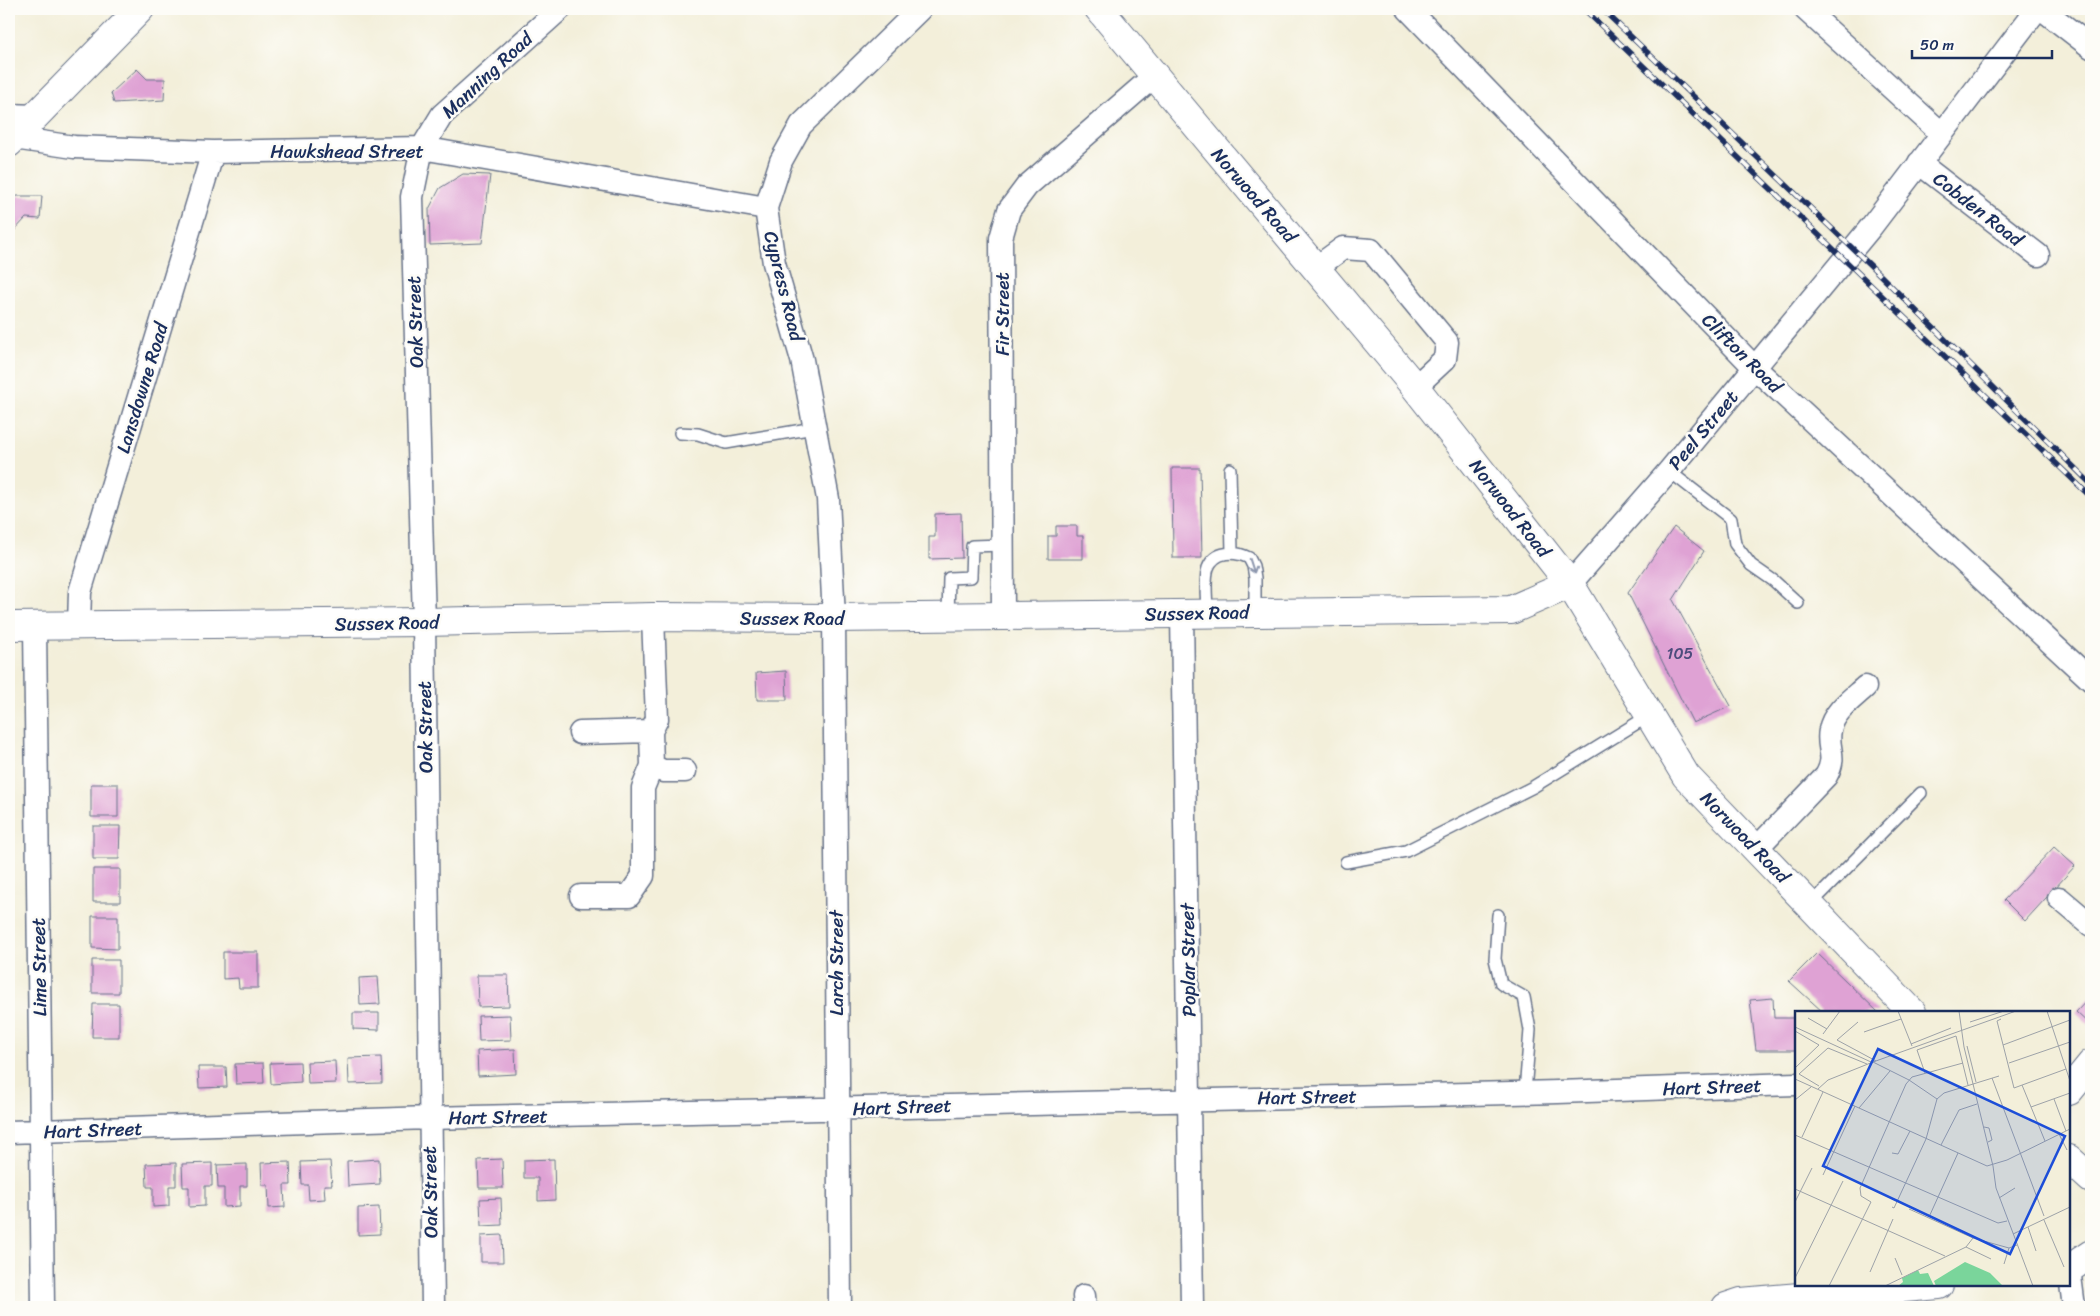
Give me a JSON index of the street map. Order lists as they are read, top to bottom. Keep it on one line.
{"streets":{"street":["Manning Road","Hawkshead Street","Norwood Road","Cobden Road","Cypress Road","Fir Street","Oak Street","Clifton Road","Lansdowne Road","Peel Street","Sussex Road","Poplar Street","Larch Street","Lime Street","Hart Street"]},"crossings":[["Manning Road","Hawkshead Street"],["Manning Road","Oak Street"],["Hawkshead Street","Cypress Road"],["Hawkshead Street","Oak Street"],["Hawkshead Street","Lansdowne Road"],["Norwood Road","Fir Street"],["Norwood Road","Peel Street"],["Norwood Road","Sussex Road"],["Cobden Road","Peel Street"],["Cypress Road","Sussex Road"],["Cypress Road","Larch Street"],["Fir Street","Sussex Road"],["Oak Street","Sussex Road"],["Oak Street","Hart Street"],["Clifton Road","Peel Street"],["Lansdowne Road","Sussex Road"],["Peel Street","Sussex Road"],["Sussex Road","Poplar Street"],["Sussex Road","Larch Street"],["Sussex Road","Lime Street"],["Poplar Street","Hart Street"],["Larch Street","Hart Street"],["Lime Street","Hart Street"]],"house_numbers":["105"],"scale_bar":"50 m"}
